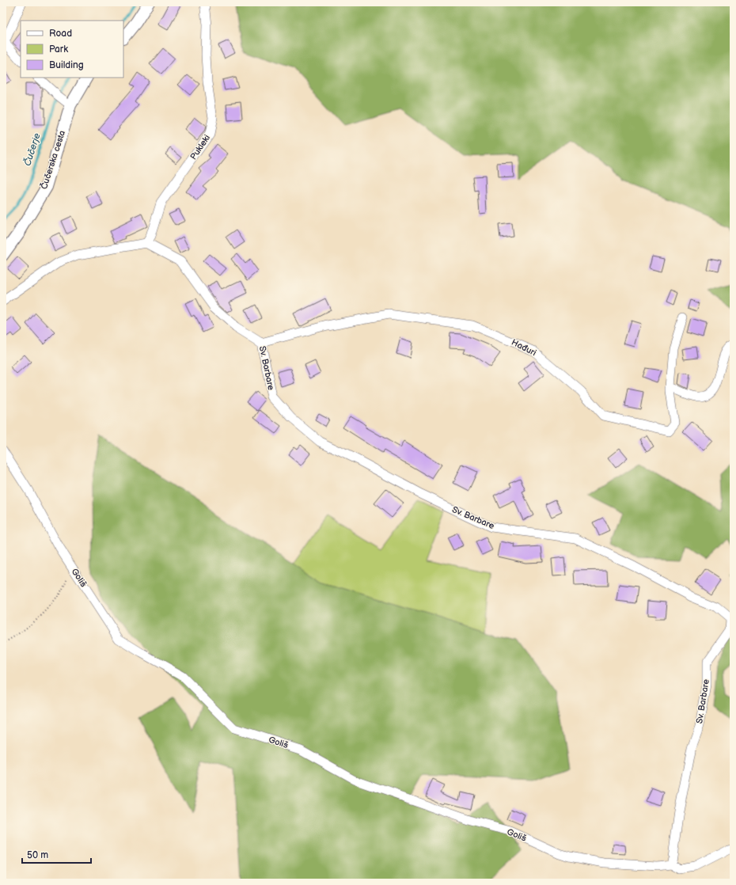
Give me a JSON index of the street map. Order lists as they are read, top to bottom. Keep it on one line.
{"streets":{"street":["Pukleki","Čučerska cesta","Hađuri","Sv. Barbare","Goliš"]},"crossings":[["Pukleki","Sv. Barbare"],["Hađuri","Sv. Barbare"],["Sv. Barbare","Goliš"]],"water":["Čučerje"],"legend":["Road","Park","Building"],"scale_bar":"50 m"}
